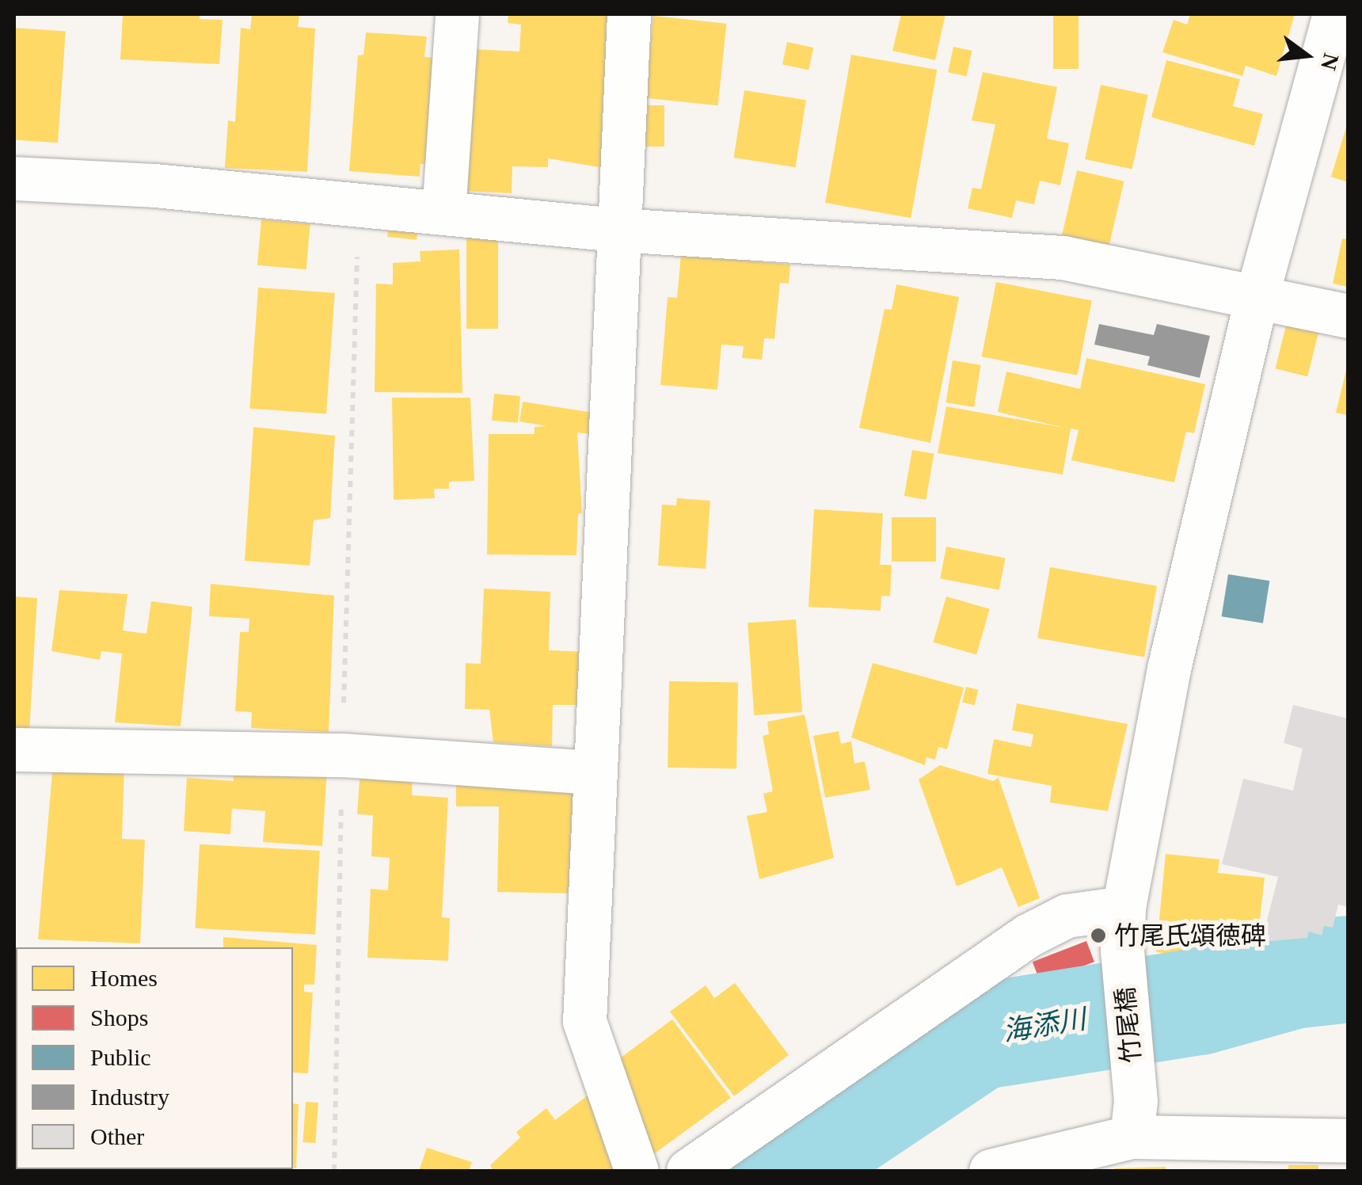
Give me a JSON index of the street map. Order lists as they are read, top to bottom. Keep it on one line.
{"streets":{"street":["竹尾橋"]},"water":["海添川"],"places":["竹尾氏頌徳碑"],"legend":["Homes","Shops","Public","Industry","Other"],"north":"right"}
